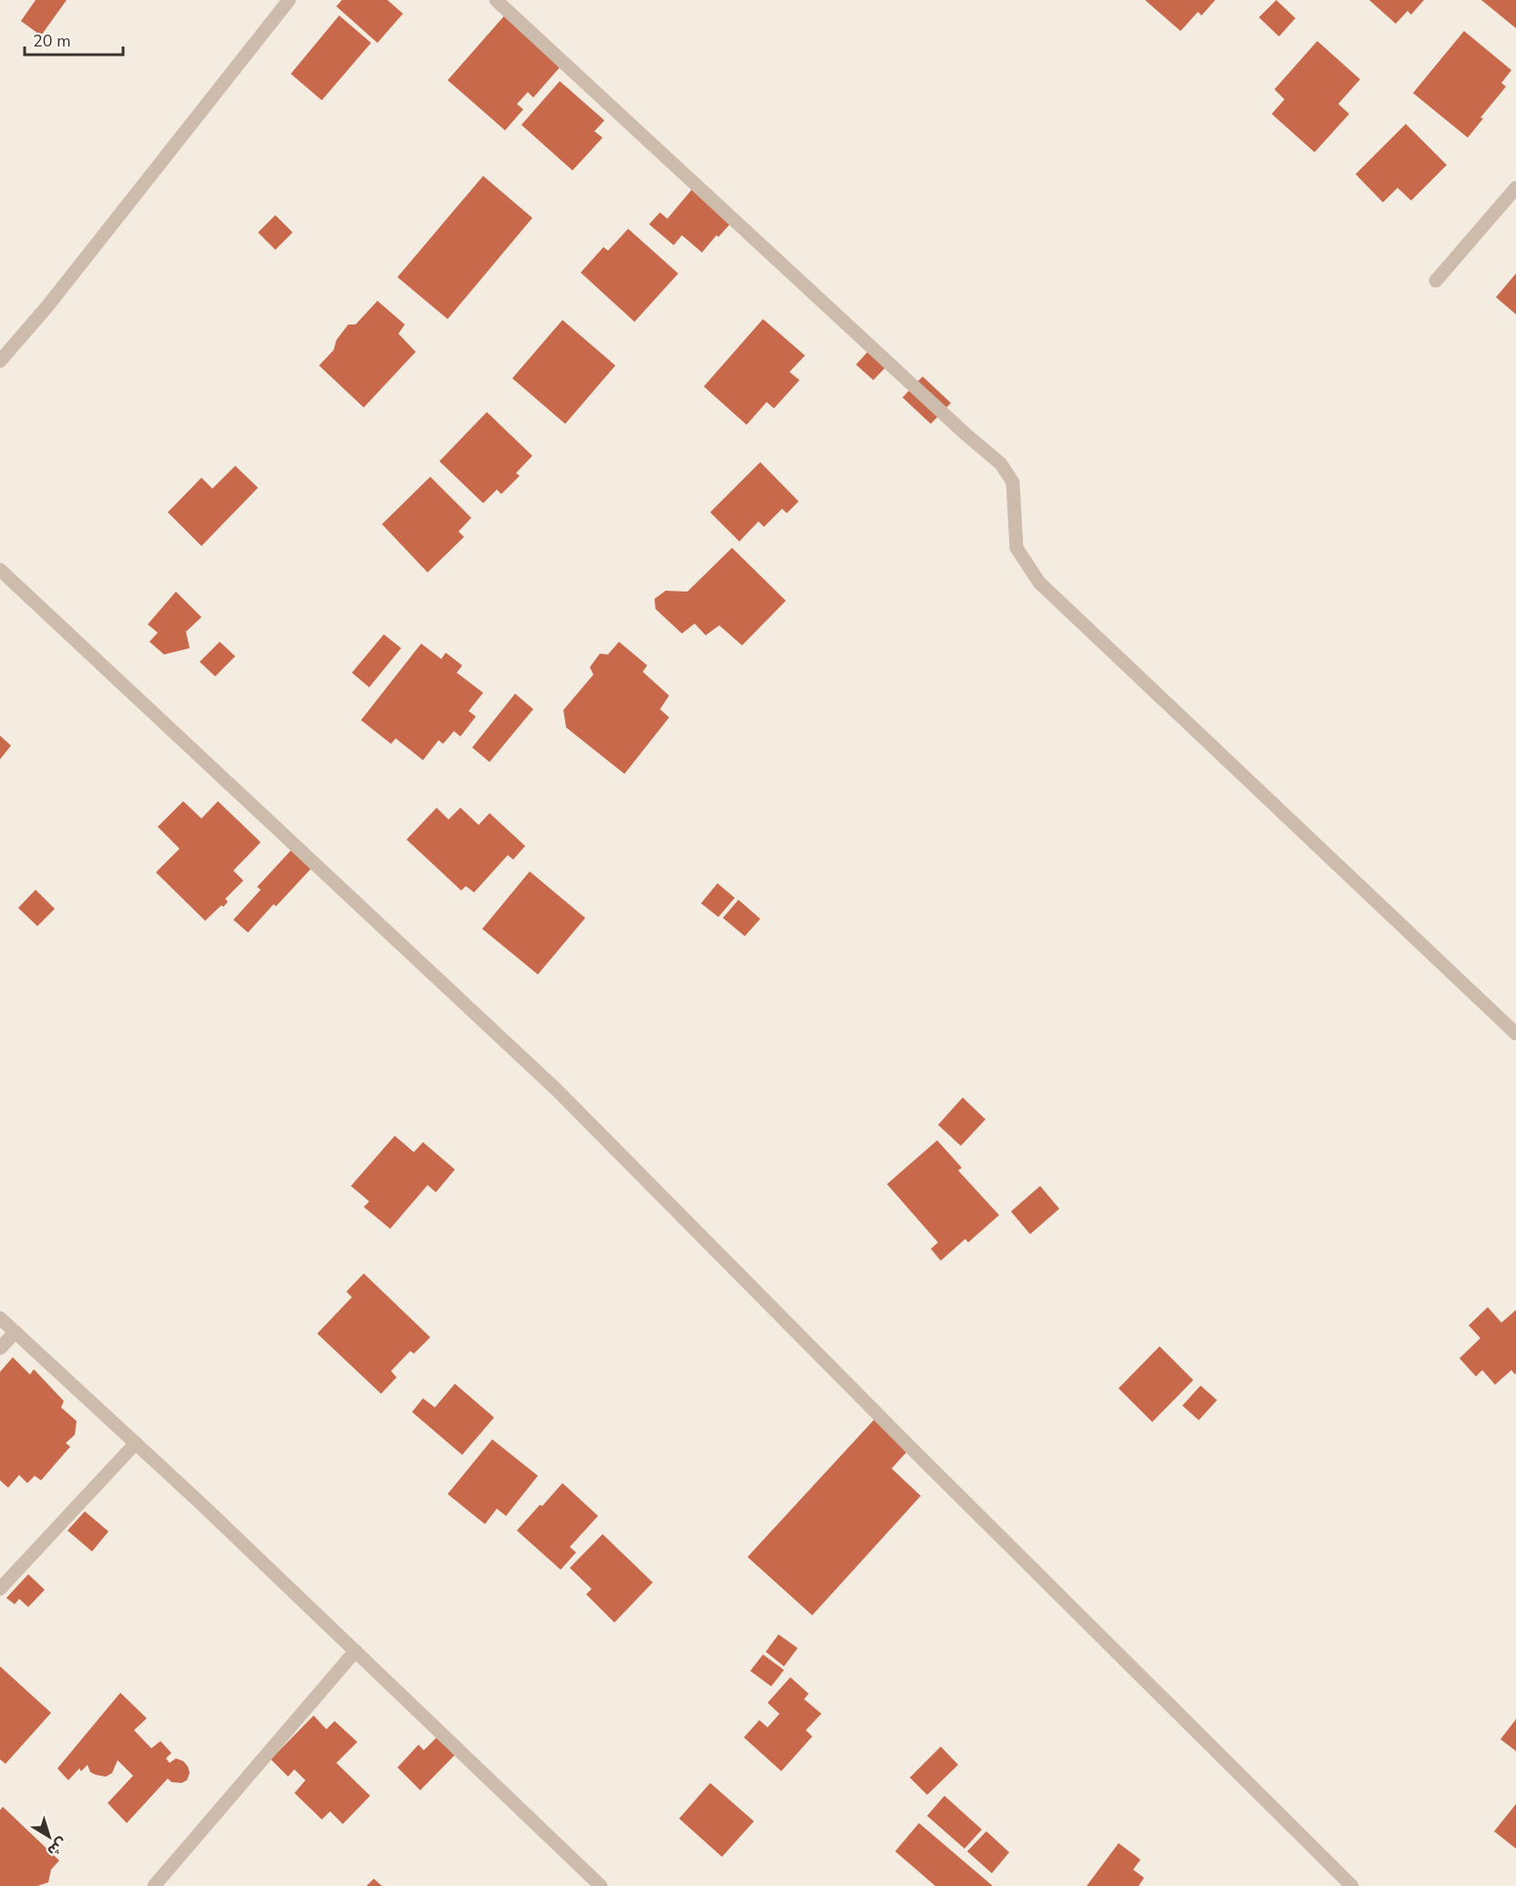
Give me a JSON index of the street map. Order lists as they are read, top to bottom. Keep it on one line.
{"scale_bar":"20 m","north":"bottom right"}
